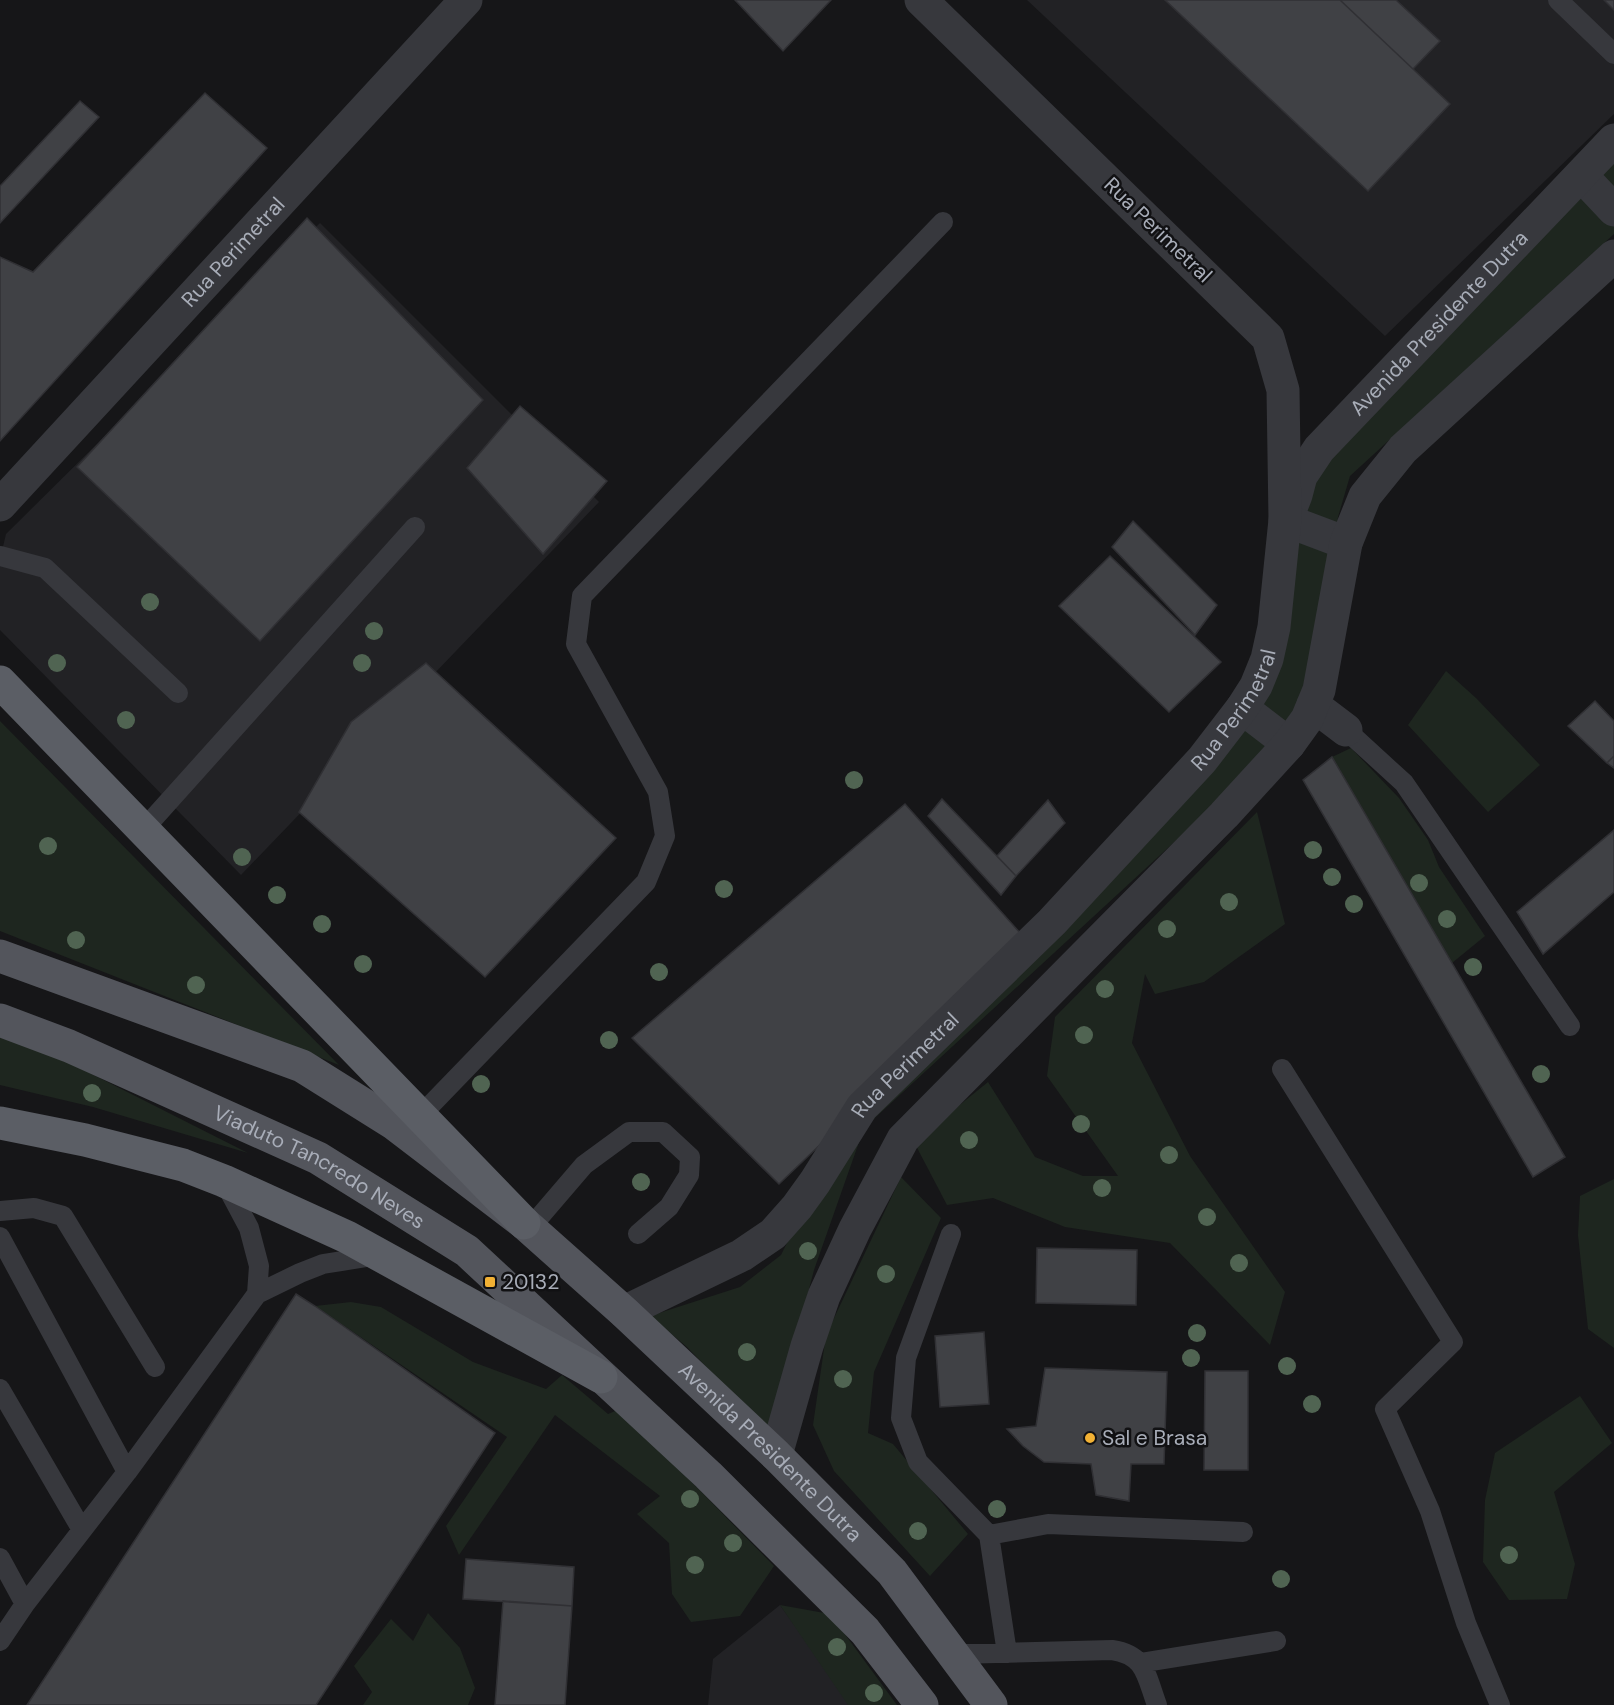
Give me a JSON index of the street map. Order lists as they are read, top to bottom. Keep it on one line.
{"streets":{"main road":["Avenida Presidente Dutra","Viaduto Tancredo Neves"],"street":["Rua Perimetral"]},"crossings":[["Rua Perimetral","Avenida Presidente Dutra"]],"places":{"transit":["20132"],"other":["Sal e Brasa"]}}
